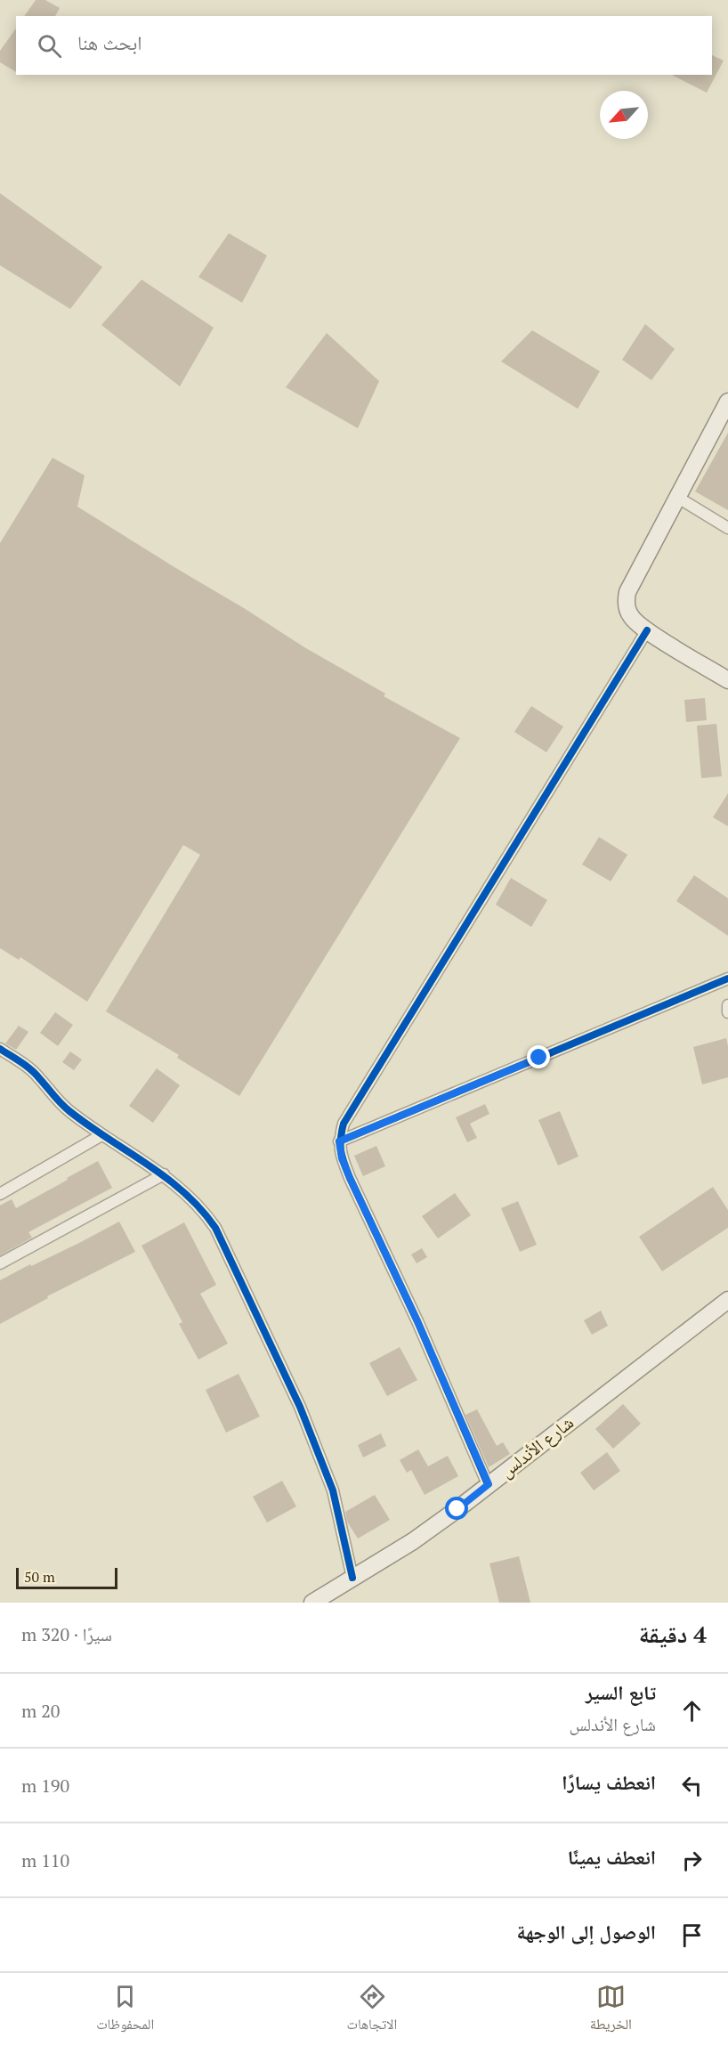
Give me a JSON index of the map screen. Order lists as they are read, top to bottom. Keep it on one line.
{"streets":{"main road":["شارع الأندلس"]},"scale_bar":"50 m","north":"bottom left","page":{"search":"ابحث هنا","scale":"50 m","heading":["4 دقيقة","سيرًا · 320 m"],"list":[["تابع السير","شارع الأندلس","20 m"],["انعطف يسارًا","190 m"],["انعطف يمينًا","110 m"],"الوصول إلى الوجهة"],"nav":["الخريطة","الاتجاهات","المحفوظات"]}}
